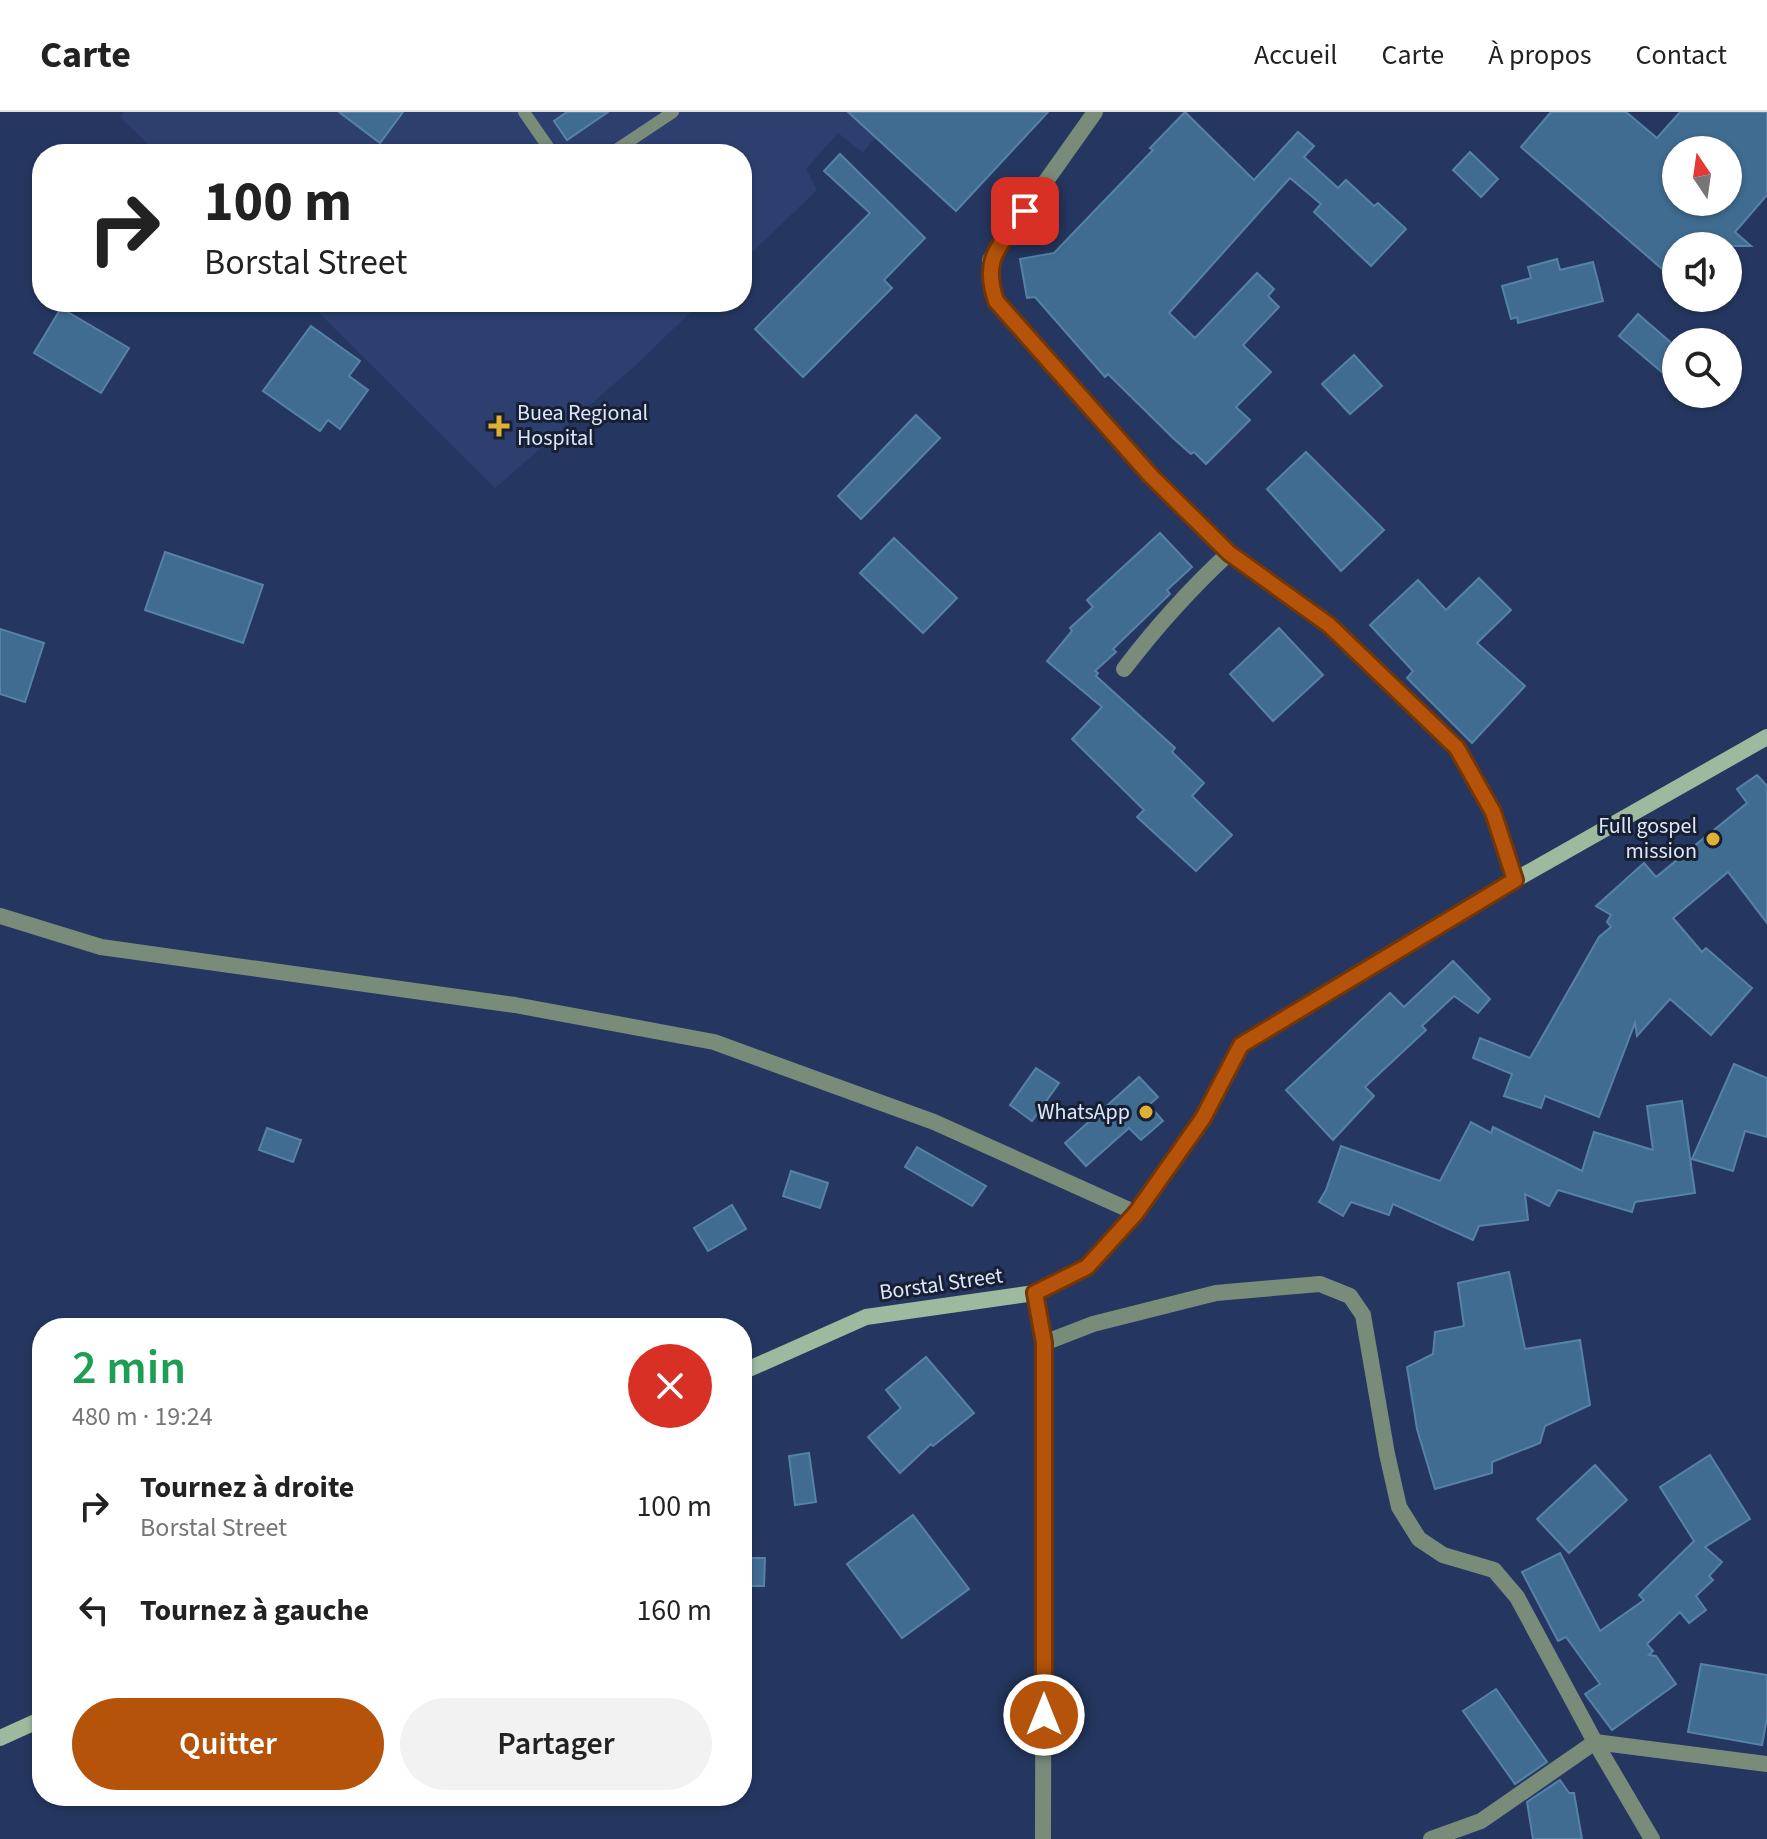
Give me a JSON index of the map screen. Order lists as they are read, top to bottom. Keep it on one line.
{"streets":{"street":["Borstal Street"]},"places":{"health":["Buea Regional Hospital"],"other":["Full gospel mission","WhatsApp"]},"north":"top","page":{"header":"Carte","nav":["Accueil","Carte","À propos","Contact"],"turn":["100 m","Borstal Street"],"heading":["2 min","480 m · 19:24"],"list":[{"name":"Tournez à droite","note":"Borstal Street","value":"100 m"},{"name":"Tournez à gauche","value":"160 m"}],"buttons":["Quitter","Partager"]}}
